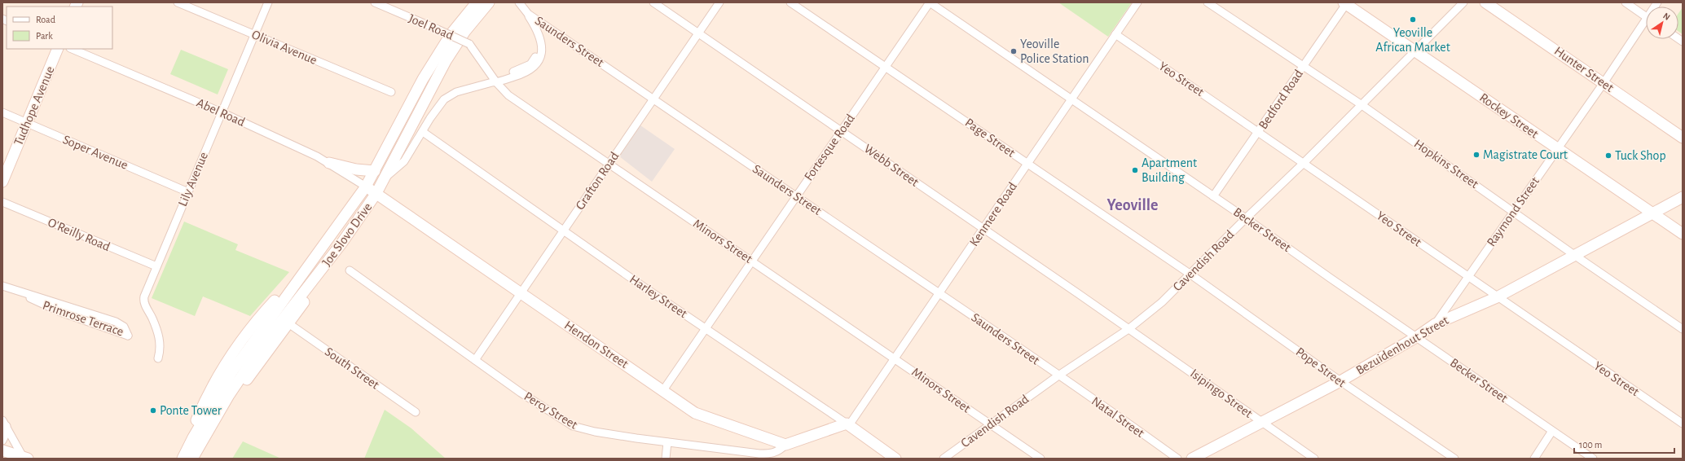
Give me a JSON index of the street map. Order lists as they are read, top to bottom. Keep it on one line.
{"streets":{"main road":["Hunter Street","Tudhope Avenue","Rockey Street","Joe Slovo Drive","Harley Street","Hendon Street","Bezuidenhout Street"],"street":["Joel Road","Saunders Street","Olivia Avenue","Yeo Street","Bedford Road","Abel Road","Page Street","Fortesque Road","Soper Avenue","Hopkins Street","Webb Street","Lily Avenue","Grafton Road","Raymond Street","Kenmere Road","Becker Street","O'Reilly Road","Minors Street","Cavendish Road","Primrose Terrace","Pope Street","South Street","Isipingo Street","Percy Street","Natal Street"]},"crossings":[["Joel Road","Minors Street"],["Saunders Street","Fortesque Road"],["Saunders Street","Grafton Road"],["Saunders Street","Kenmere Road"],["Saunders Street","Cavendish Road"],["Saunders Street","Natal Street"],["Olivia Avenue","Lily Avenue"],["Hunter Street","Raymond Street"],["Yeo Street","Bedford Road"],["Yeo Street","Raymond Street"],["Yeo Street","Kenmere Road"],["Yeo Street","Cavendish Road"],["Yeo Street","Bezuidenhout Street"],["Bedford Road","Rockey Street"],["Bedford Road","Hopkins Street"],["Bedford Road","Becker Street"],["Tudhope Avenue","Soper Avenue"],["Abel Road","Lily Avenue"],["Abel Road","Joe Slovo Drive"],["Abel Road","Hendon Street"],["Rockey Street","Raymond Street"],["Rockey Street","Cavendish Road"],["Rockey Street","Bezuidenhout Street"],["Page Street","Fortesque Road"],["Page Street","Kenmere Road"],["Page Street","Cavendish Road"],["Page Street","Pope Street"],["Fortesque Road","Webb Street"],["Fortesque Road","Becker Street"],["Fortesque Road","Minors Street"],["Fortesque Road","Harley Street"],["Fortesque Road","Hendon Street"],["Soper Avenue","Lily Avenue"],["Hopkins Street","Raymond Street"],["Hopkins Street","Cavendish Road"],["Hopkins Street","Bezuidenhout Street"],["Webb Street","Grafton Road"],["Webb Street","Kenmere Road"],["Webb Street","Cavendish Road"],["Webb Street","Isipingo Street"],["Lily Avenue","O'Reilly Road"],["Grafton Road","Minors Street"],["Grafton Road","Harley Street"],["Grafton Road","Hendon Street"],["Grafton Road","Percy Street"],["Raymond Street","Bezuidenhout Street"],["Kenmere Road","Becker Street"],["Kenmere Road","Minors Street"],["Kenmere Road","Harley Street"],["Becker Street","Cavendish Road"],["Becker Street","Bezuidenhout Street"],["Joe Slovo Drive","Hendon Street"],["Joe Slovo Drive","South Street"],["Minors Street","Cavendish Road"],["Cavendish Road","Pope Street"],["Cavendish Road","Isipingo Street"],["Cavendish Road","Natal Street"],["Hendon Street","Percy Street"],["Bezuidenhout Street","Pope Street"],["Bezuidenhout Street","Isipingo Street"]],"districts":["Yeoville"],"places":["Yeoville African Market","Yeoville Police Station","Magistrate Court","Tuck Shop","Apartment Building","Ponte Tower"],"legend":["Road","Park"],"scale_bar":"100 m","north":"top right"}
